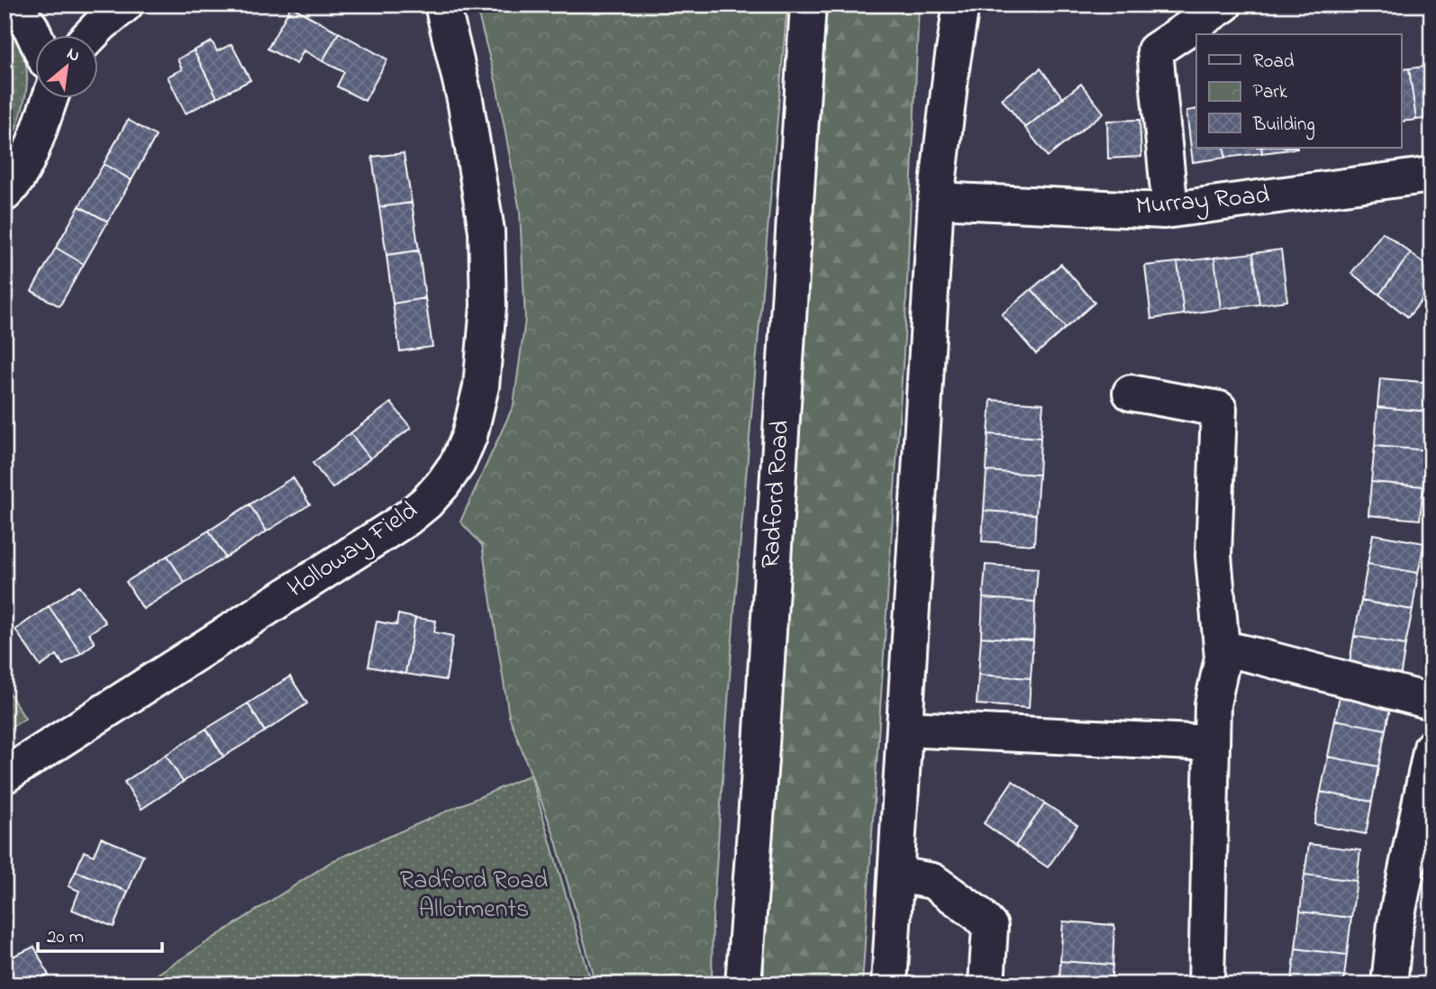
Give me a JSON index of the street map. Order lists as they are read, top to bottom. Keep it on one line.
{"streets":{"street":["Murray Road","Radford Road","Holloway Field"]},"parks":["Radford Road Allotments"],"legend":["Road","Park","Building"],"scale_bar":"20 m","north":"top right"}
